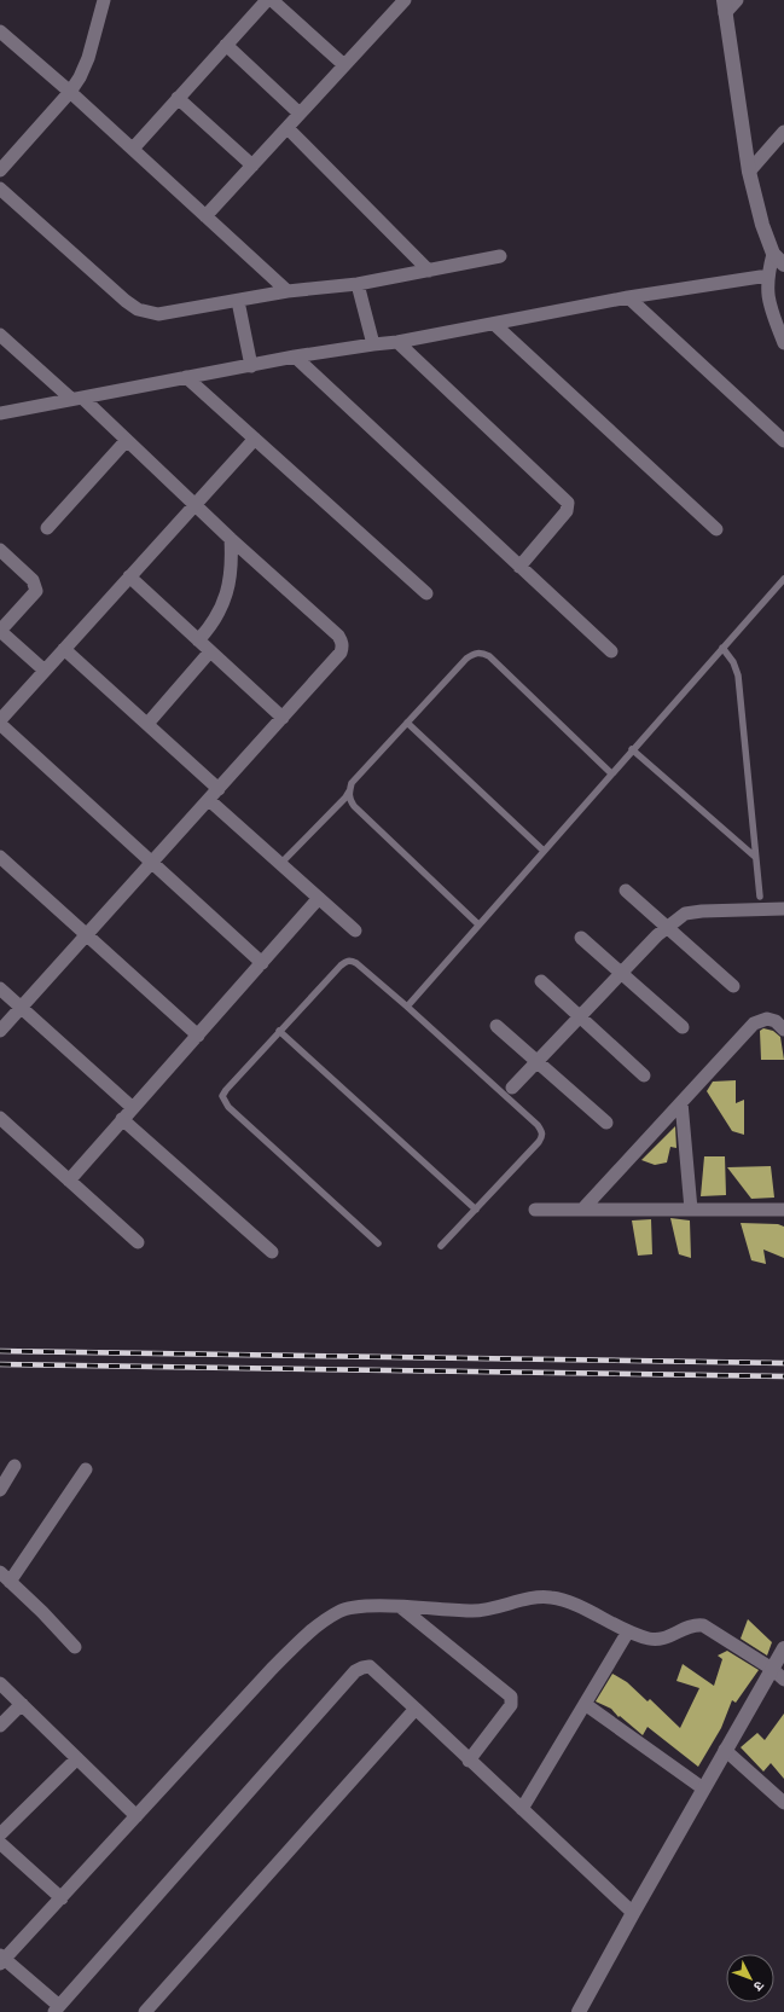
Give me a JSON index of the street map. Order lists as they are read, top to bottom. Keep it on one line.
{"north":"bottom right"}
